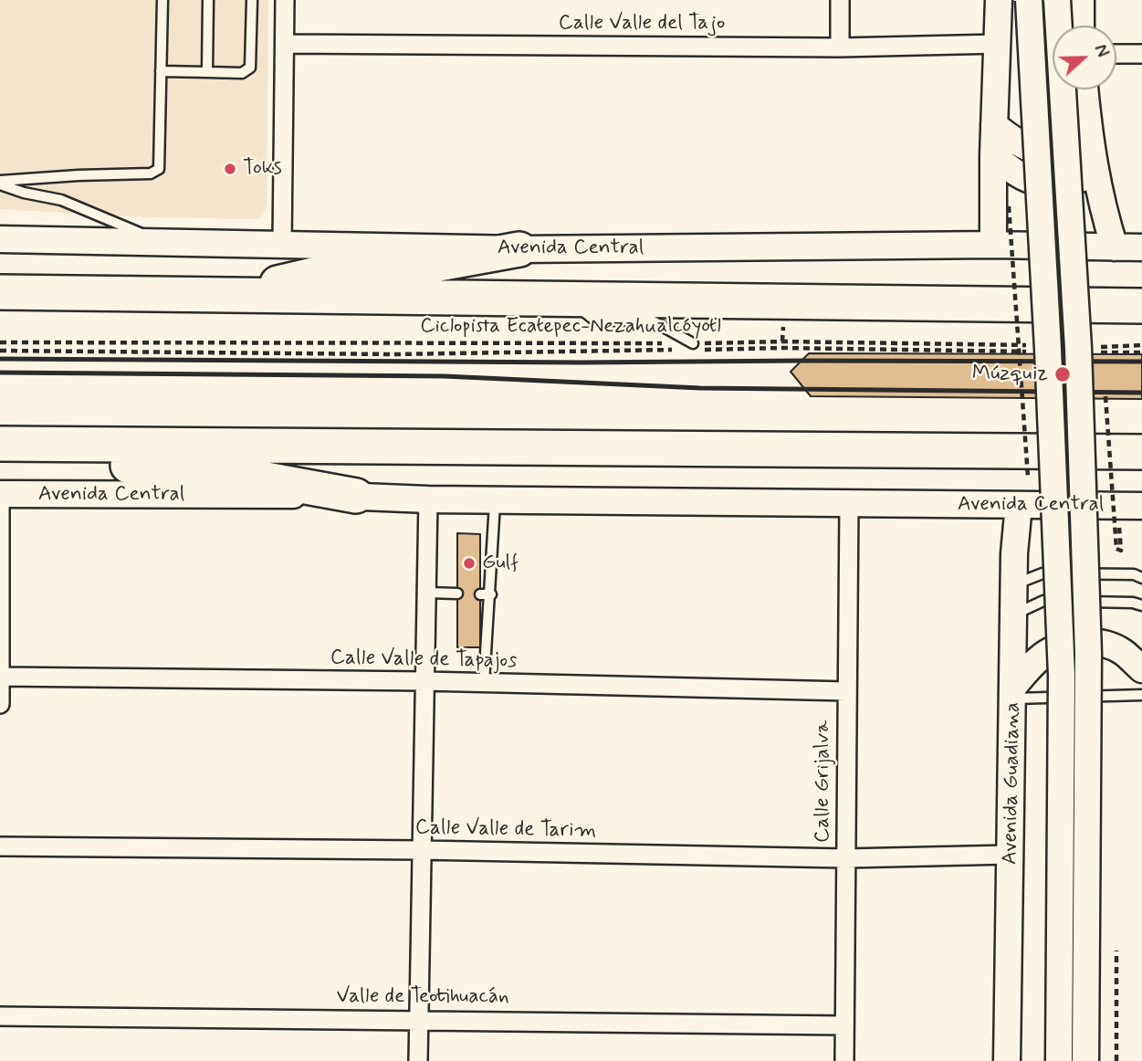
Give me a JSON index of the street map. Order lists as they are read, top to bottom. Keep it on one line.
{"streets":{"street":["Calle Valle del Tajo","Avenida Central","Calle Valle de Tapajos","Calle Grijalva","Avenida Guadiana","Calle Valle de Tarim","Valle de Teotihuacán"],"path":["Ciclopista Ecatepec-Nezahualcóyotl"]},"crossings":[["Avenida Central","Calle Grijalva"],["Avenida Central","Avenida Guadiana"],["Calle Valle de Tapajos","Calle Grijalva"],["Calle Grijalva","Calle Valle de Tarim"],["Calle Grijalva","Valle de Teotihuacán"],["Avenida Guadiana","Calle Valle de Tarim"]],"places":["Toks","Múzquiz","Gulf"],"north":"right"}
